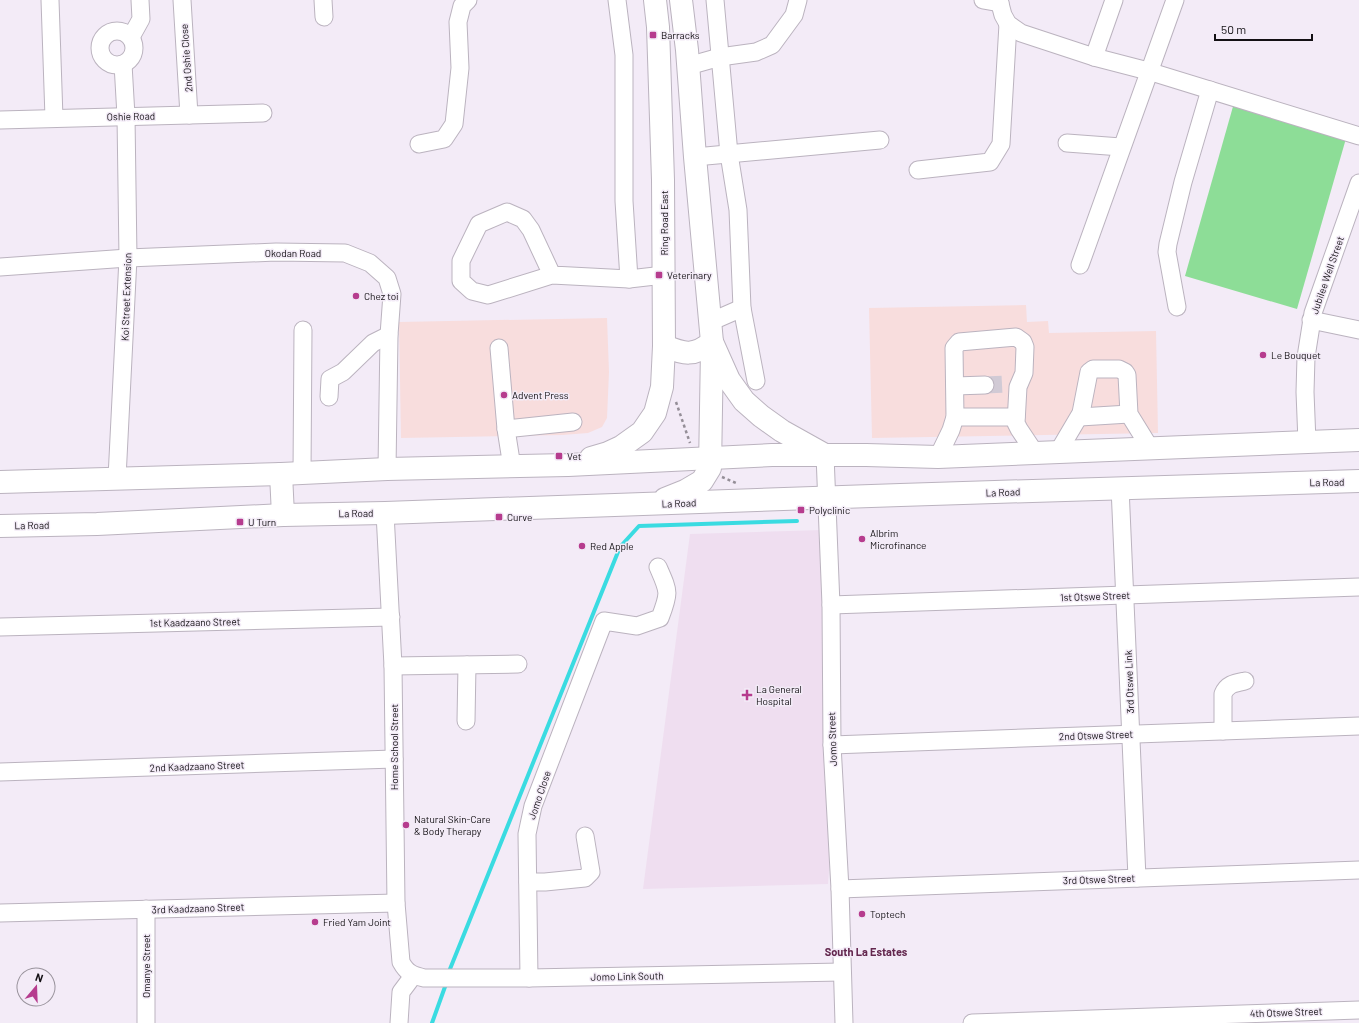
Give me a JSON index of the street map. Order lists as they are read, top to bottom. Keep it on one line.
{"streets":{"main road":["Ring Road East","La Road"],"street":["2nd Oshie Close","Oshie Road","Okodan Road","Jubilee Well Street","Koi Street Extension","1st Otswe Street","1st Kaadzaano Street","3rd Otswe Link","2nd Otswe Street","Jomo Street","Home School Street","2nd Kaadzaano Street","Jomo Close","3rd Otswe Street","3rd Kaadzaano Street","Omanye Street","Jomo Link South","4th Otswe Street"]},"crossings":[["2nd Oshie Close","Oshie Road"],["Oshie Road","Koi Street Extension"],["Okodan Road","Koi Street Extension"],["La Road","3rd Otswe Link"],["La Road","Jomo Street"],["La Road","Home School Street"],["1st Otswe Street","3rd Otswe Link"],["1st Otswe Street","Jomo Street"],["1st Kaadzaano Street","Home School Street"],["3rd Otswe Link","2nd Otswe Street"],["3rd Otswe Link","3rd Otswe Street"],["2nd Otswe Street","Jomo Street"],["Jomo Street","3rd Otswe Street"],["Jomo Street","Jomo Link South"],["Home School Street","2nd Kaadzaano Street"],["Home School Street","3rd Kaadzaano Street"],["Home School Street","Jomo Link South"],["Jomo Close","Jomo Link South"],["3rd Kaadzaano Street","Omanye Street"]],"districts":["South La Estates"],"places":{"transit":["Barracks","Veterinary","Vet","Polyclinic","Curve","U Turn"],"other":["Chez toi","Le Bouquet","Advent Press","Albrim Microfinance","Red Apple","Natural Skin-Care & Body Therapy","Toptech","Fried Yam Joint"],"health":["La General Hospital"]},"scale_bar":"50 m","north":"top"}
